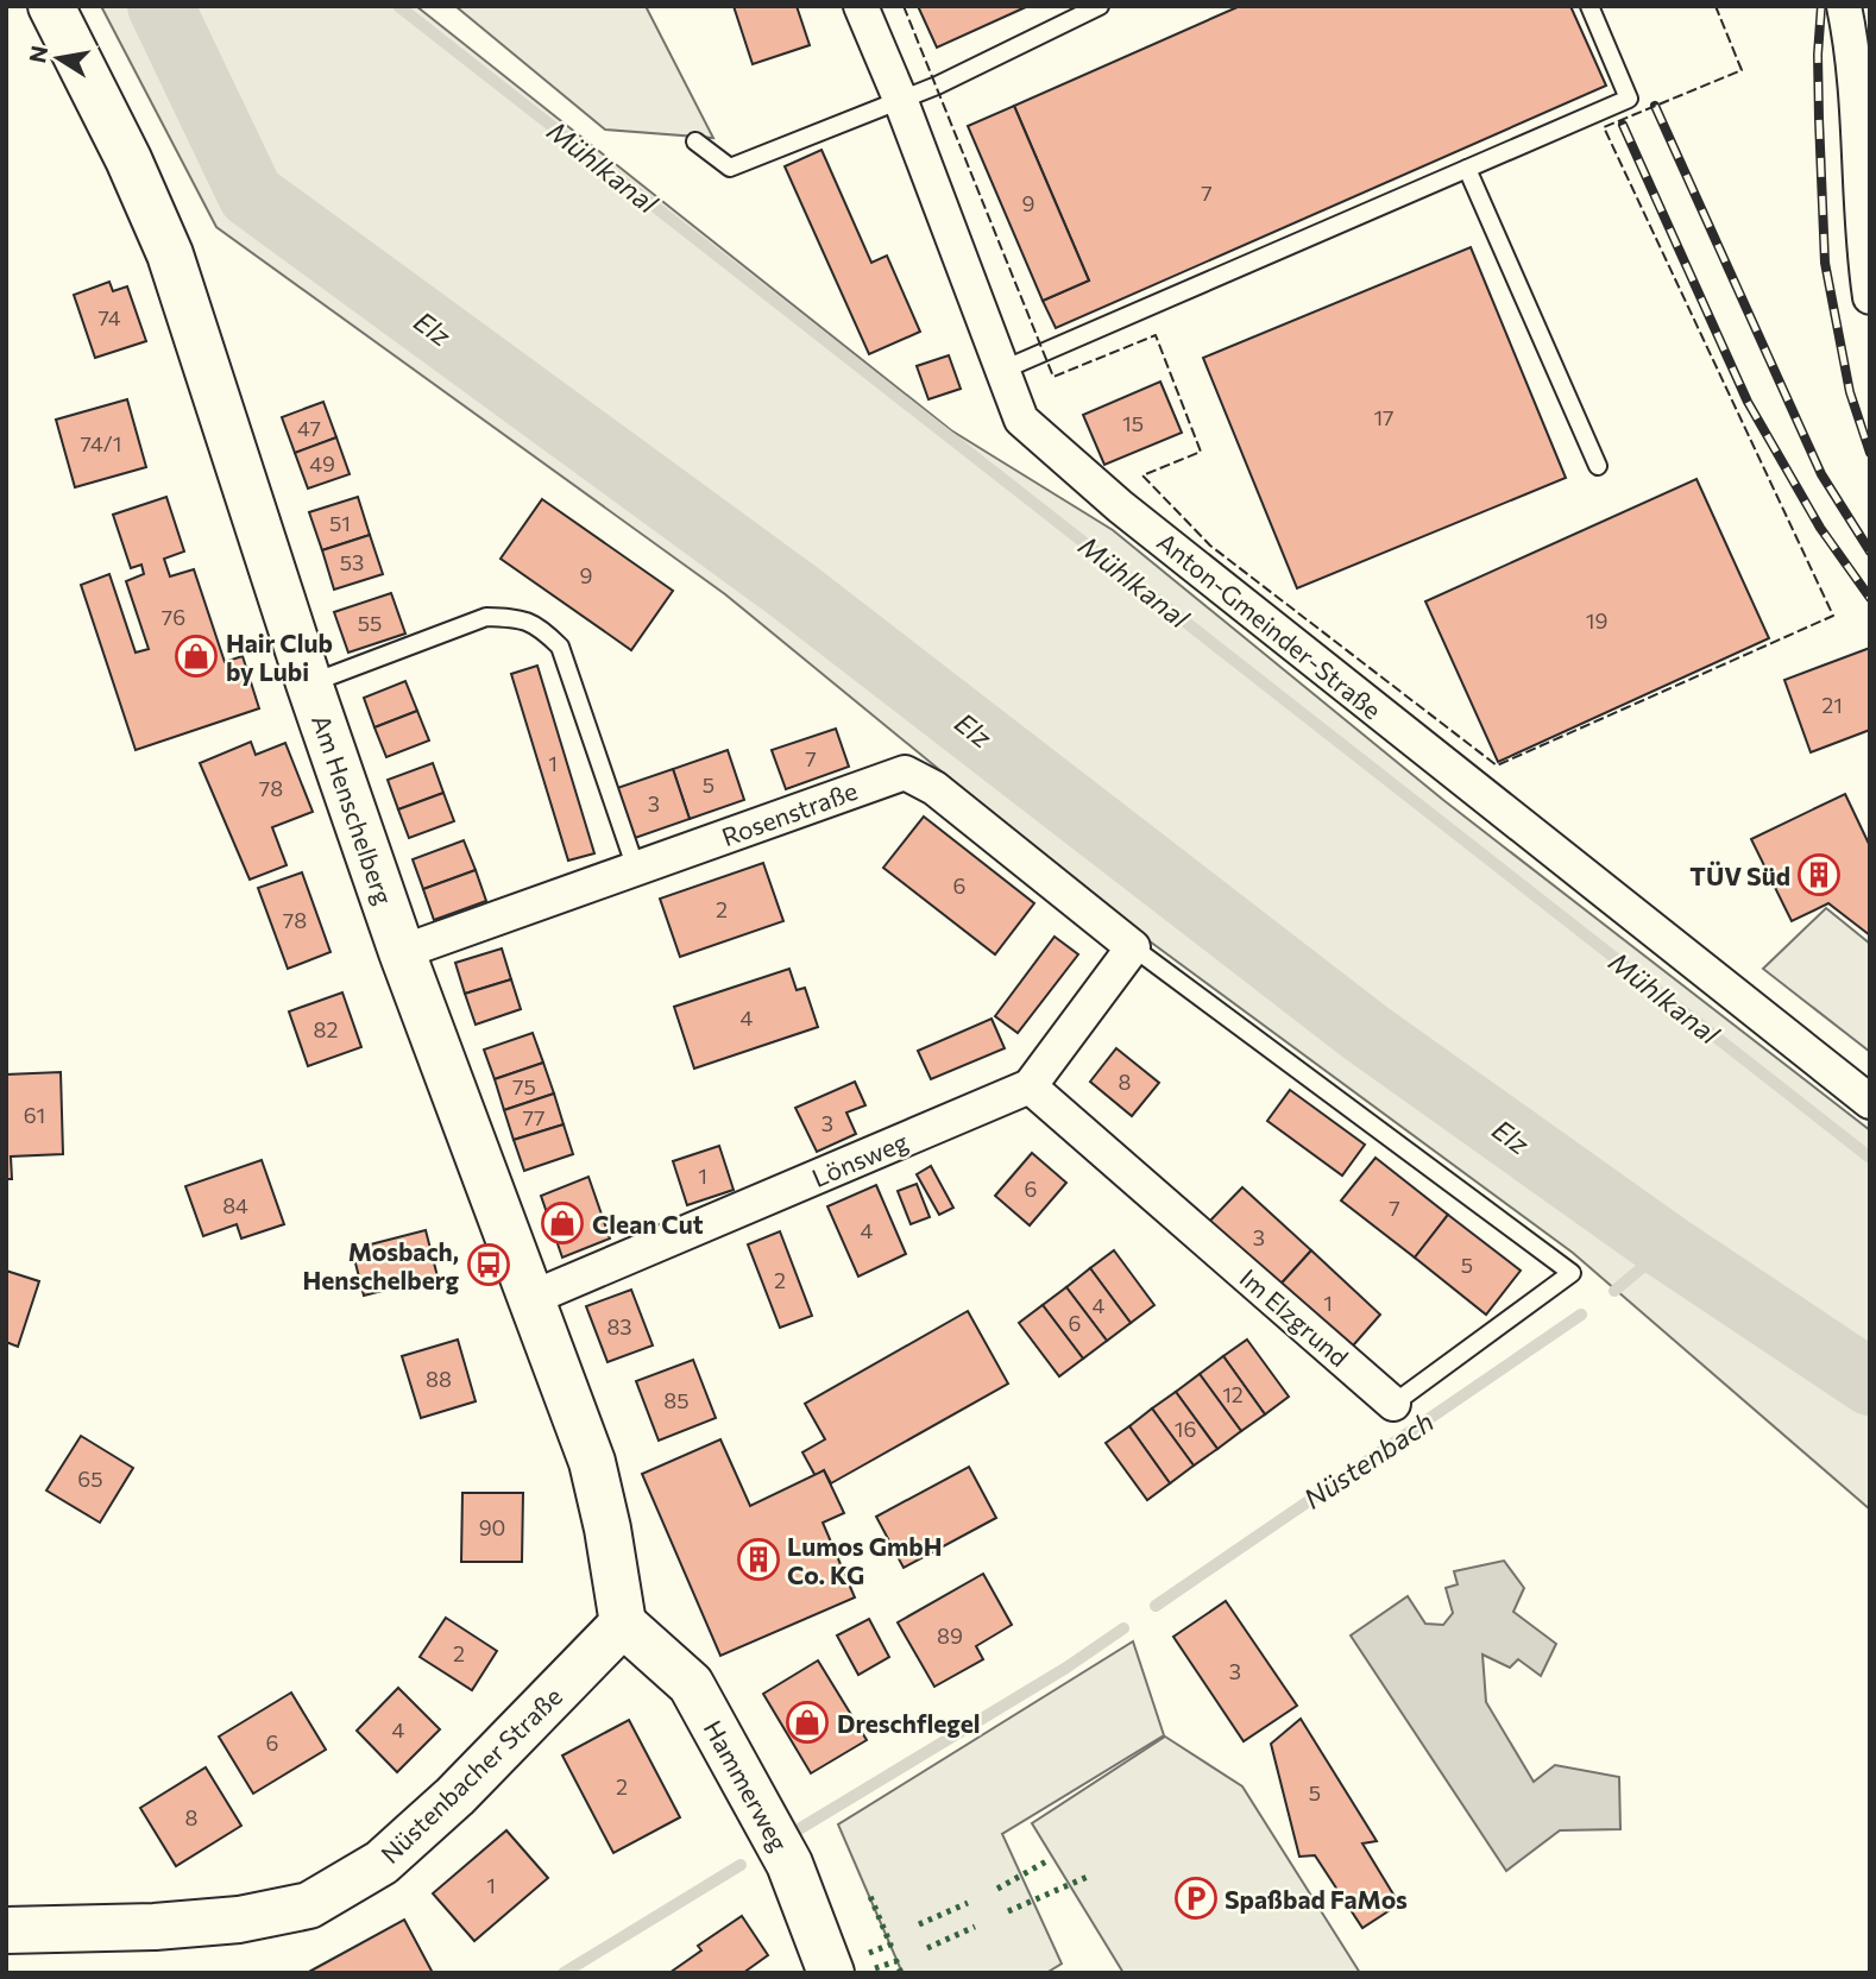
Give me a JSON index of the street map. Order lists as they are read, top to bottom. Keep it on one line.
{"streets":{"main road":["Am Henschelberg","Nüstenbacher Straße","Hammerweg"],"street":["Anton-Gmeinder-Straße","Rosenstraße","Lönsweg","Im Elzgrund"]},"crossings":[["Am Henschelberg","Rosenstraße"],["Am Henschelberg","Lönsweg"],["Am Henschelberg","Nüstenbacher Straße"],["Am Henschelberg","Hammerweg"],["Rosenstraße","Im Elzgrund"],["Lönsweg","Im Elzgrund"],["Nüstenbacher Straße","Hammerweg"]],"water":["Mühlkanal","Elz","Nüstenbach"],"places":{"shop":["Hair Club by Lubi","Clean Cut","Dreschflegel"],"building":["TÜV Süd","Lumos GmbH Co. KG"],"bus stop":["Mosbach, Henschelberg"],"parking":["Spaßbad FaMos"]},"house_numbers":["7","9","74","17","15","47","74/1","49","51","53","9","76","19","55","21","7","1","5","78","3","6","2","78","4","82","8","75","61","77","3","1","6","84","7","4","3","5","2","1","4","6","83","88","12","85","16","65","90","89","2","3","4","6","2","5","8","1"],"north":"left"}
